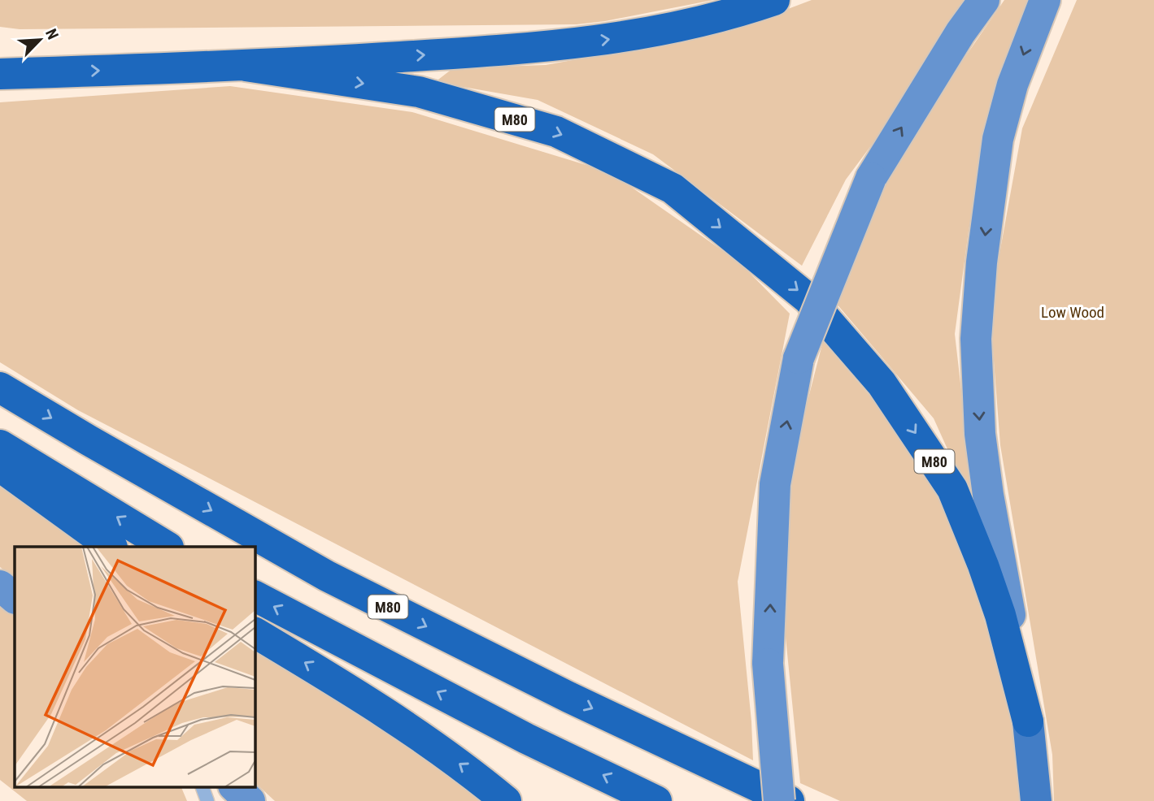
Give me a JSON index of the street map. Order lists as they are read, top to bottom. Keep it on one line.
{"streets":{"highway":["M80"]},"parks":["Low Wood"],"north":"top right"}
